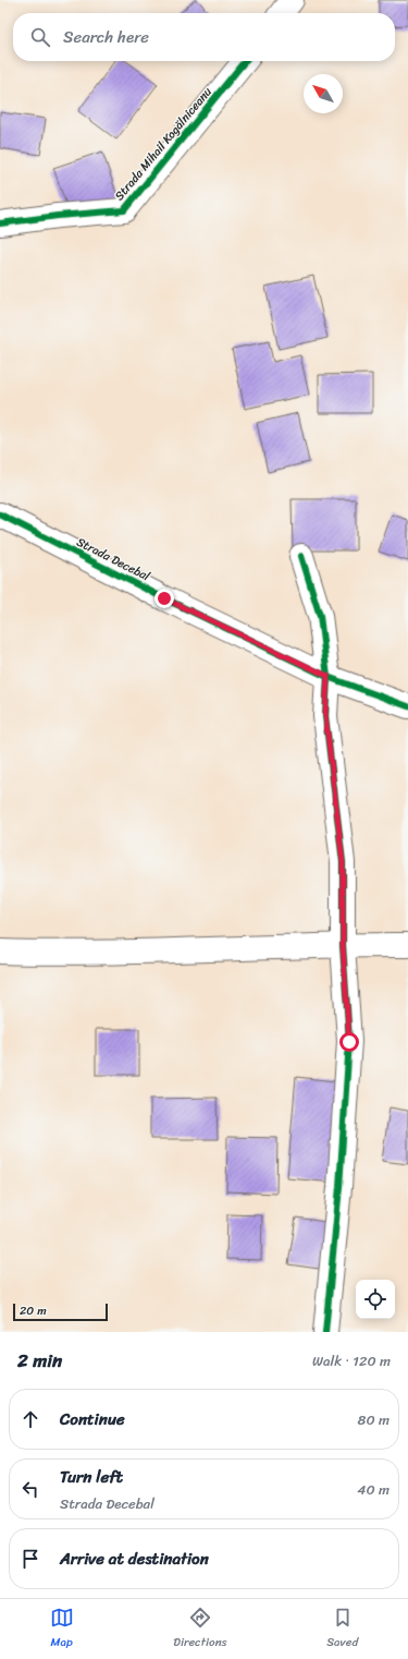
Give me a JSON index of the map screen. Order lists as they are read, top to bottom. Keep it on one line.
{"streets":{"street":["Strada Mihail Kogălniceanu","Strada Decebal"]},"scale_bar":"20 m","north":"top left","page":{"search":"Search here","scale":"20 m","heading":["2 min","Walk · 120 m"],"list":[["Continue","80 m"],["Turn left","Strada Decebal","40 m"],"Arrive at destination"],"nav":["Map","Directions","Saved"]}}
